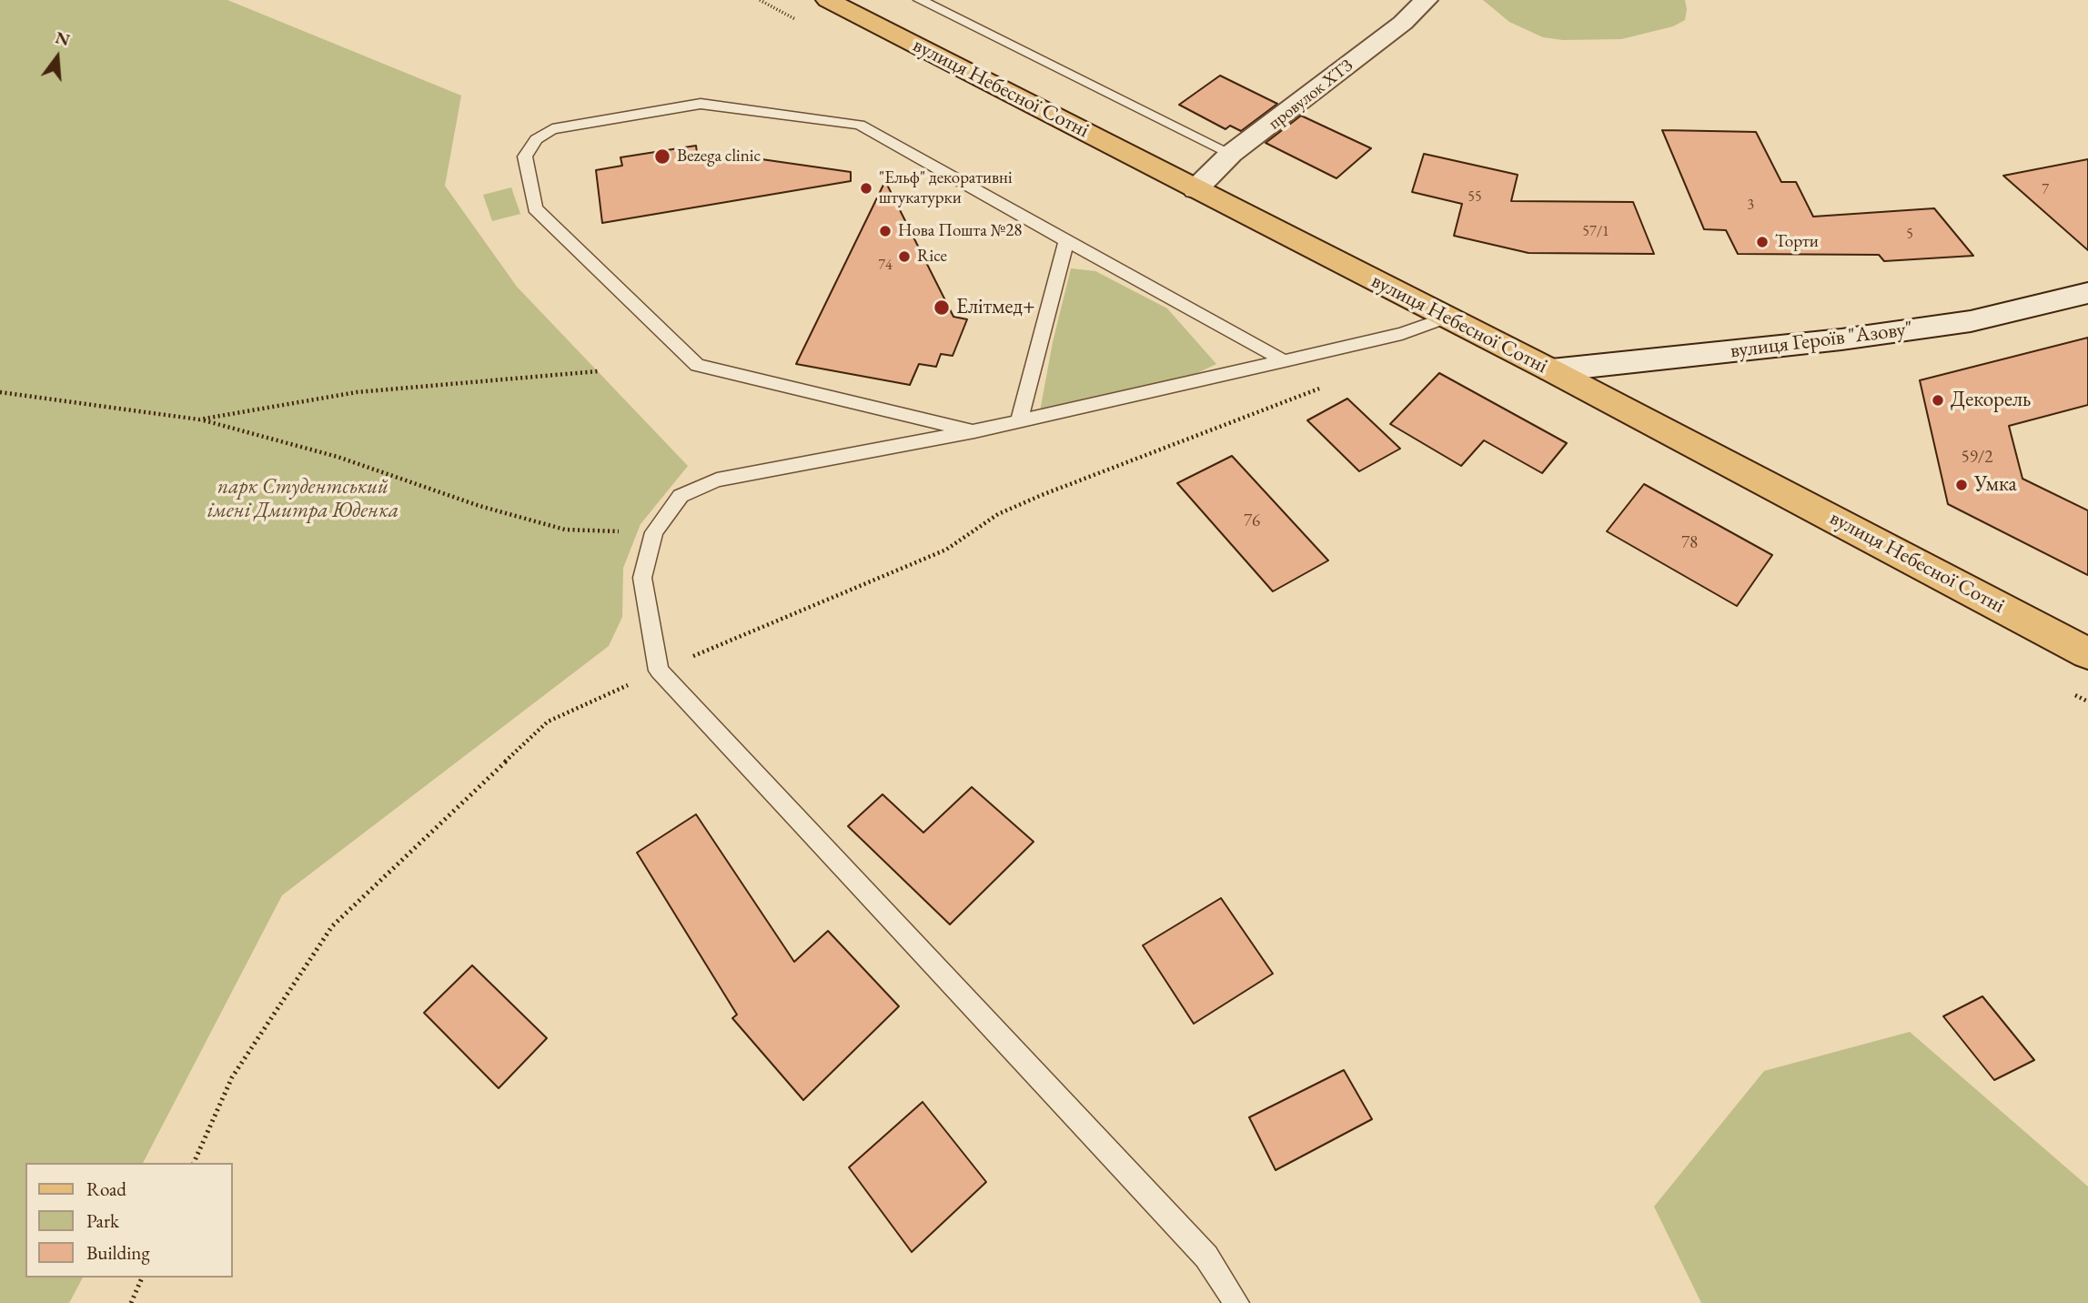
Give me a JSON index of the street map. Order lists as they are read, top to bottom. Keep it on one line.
{"streets":{"main road":["вулиця Небесної Сотні"],"street":["провулок ХТЗ","вулиця Героїв \"Азову\""]},"crossings":[["вулиця Небесної Сотні","провулок ХТЗ"],["вулиця Небесної Сотні","вулиця Героїв \"Азову\""]],"parks":["парк Студентський імені Дмитра Юденка"],"places":["Bezega clinic","\"Ельф\" декоративні штукатурки","Нова Пошта №28","Торти","Rice","Елітмед+","Декорель","Умка"],"house_numbers":["7","55","3","57/1","5","74","59/2","76","78"],"legend":["Road","Park","Building"],"north":"top"}
